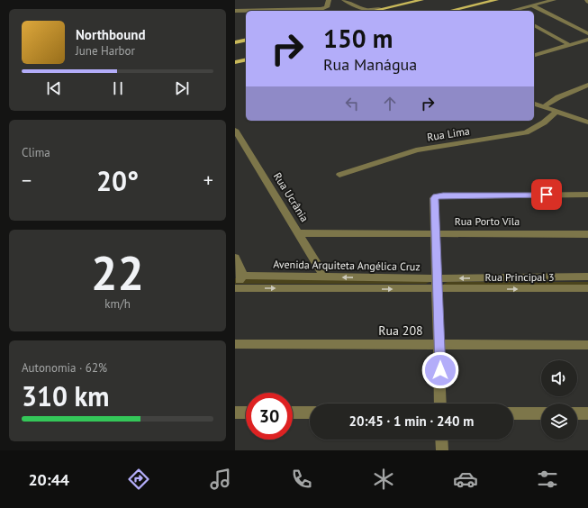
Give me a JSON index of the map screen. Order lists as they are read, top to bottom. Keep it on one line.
{"streets":{"street":["Rua Lima","Rua Ucrânia","Rua Porto Vila","Avenida Arquiteta Angélica Cruz","Rua Principal 3","Rua 208"]},"crossings":[["Rua Ucrânia","Rua Porto Vila"],["Rua Ucrânia","Avenida Arquiteta Angélica Cruz"],["Avenida Arquiteta Angélica Cruz","Rua Principal 3"]],"one_way":["Rua Principal 3"],"page":{"turn":["150 m","Rua Manágua"],"song":["Northbound","June Harbor"],"tile":["Clima",["22","km/h"],["Autonomia · 62%","310 km"]],"heat":["−","20°","+"],"limit":"30","trip":"20:45 · 1 min · 240 m","tabs":"20:44"}}
